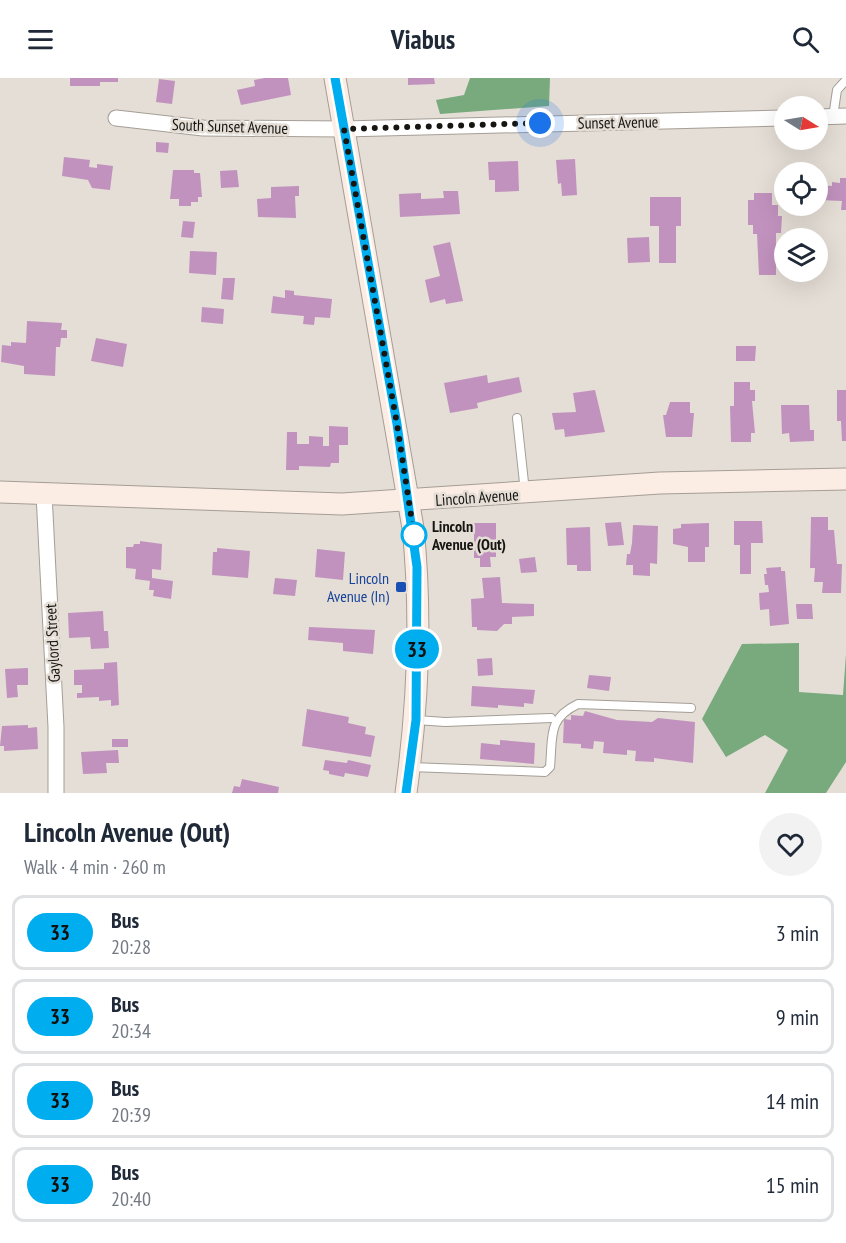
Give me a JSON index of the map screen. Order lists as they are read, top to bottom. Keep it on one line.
{"streets":{"main road":["Lincoln Avenue"],"street":["Sunset Avenue","South Sunset Avenue","Gaylord Street"]},"crossings":[["Sunset Avenue","South Sunset Avenue"],["Lincoln Avenue","Gaylord Street"]],"places":{"other":["Lincoln Avenue (Out)"],"transit":["Lincoln Avenue (In)"]},"lines":["bus line 33"],"north":"right","page":{"header":"Viabus","on_map":"33","heading":["Lincoln Avenue (Out)","Walk · 4 min · 260 m"],"list":[{"mark":"33","name":"Bus","note":"20:28","value":"3 min"},{"mark":"33","name":"Bus","note":"20:34","value":"9 min"},{"mark":"33","name":"Bus","note":"20:39","value":"14 min"},{"mark":"33","name":"Bus","note":"20:40","value":"15 min"}]}}
